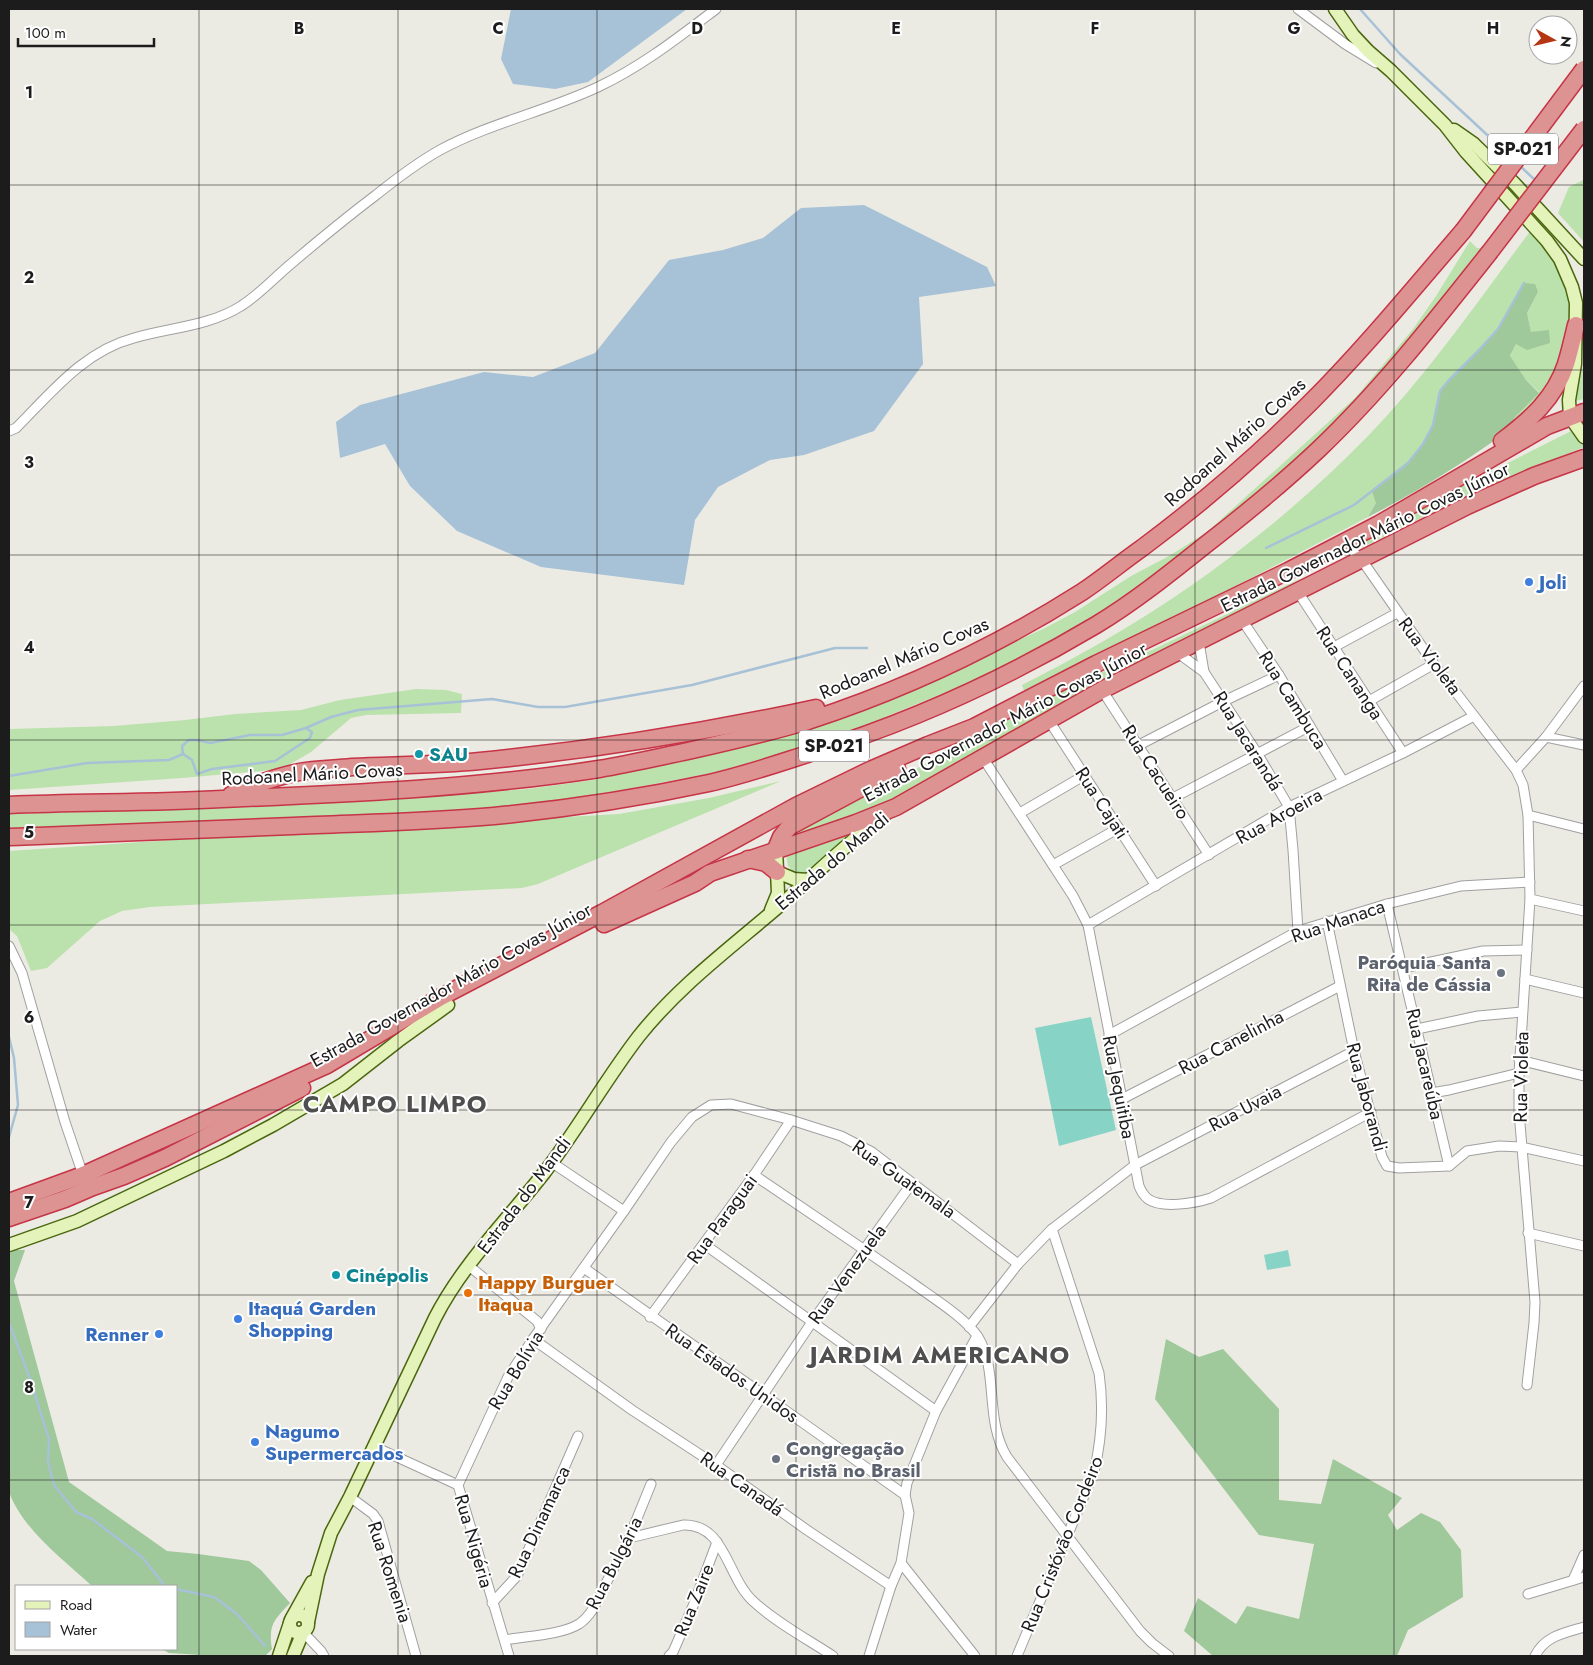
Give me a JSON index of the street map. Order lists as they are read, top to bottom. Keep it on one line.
{"streets":{"highway":["SP-021","Rodoanel Mário Covas","Estrada Governador Mário Covas Júnior"],"main road":["Estrada do Mandi"],"street":["Rua Violeta","Rua Cananga","Rua Cambuca","Rua Jacarandá","Rua Cacueiro","Rua Cajati","Rua Aroeira","Rua Manaca","Rua Canelinha","Rua Jacareúba","Rua Jequitiba","Rua Jaborandi","Rua Uvaia","Rua Guatemala","Rua Paraguai","Rua Venezuela","Rua Bolívia","Rua Estados Unidos","Rua Canadá","Rua Dinamarca","Rua Nigéria","Rua Cristóvão Cordeiro","Rua Bulgária","Rua Romenia","Rua Zaire"]},"crossings":[["Estrada Governador Mário Covas Júnior","Rua Violeta"],["Estrada Governador Mário Covas Júnior","Rua Cananga"],["Estrada Governador Mário Covas Júnior","Rua Cambuca"],["Estrada Governador Mário Covas Júnior","Rua Jacarandá"],["Estrada Governador Mário Covas Júnior","Rua Cacueiro"],["Estrada Governador Mário Covas Júnior","Rua Cajati"],["Estrada Governador Mário Covas Júnior","Estrada do Mandi"],["Estrada Governador Mário Covas Júnior","Rua Jequitiba"],["Rua Violeta","Rua Aroeira"],["Rua Violeta","Rua Manaca"],["Rua Cananga","Rua Aroeira"],["Rua Cambuca","Rua Aroeira"],["Rua Jacarandá","Rua Aroeira"],["Rua Jacarandá","Rua Manaca"],["Rua Cacueiro","Rua Aroeira"],["Rua Cajati","Rua Aroeira"],["Rua Aroeira","Rua Jequitiba"],["Estrada do Mandi","Rua Nigéria"],["Estrada do Mandi","Rua Romenia"],["Rua Manaca","Rua Jacareúba"],["Rua Manaca","Rua Jequitiba"],["Rua Manaca","Rua Jaborandi"],["Rua Canelinha","Rua Jequitiba"],["Rua Canelinha","Rua Jaborandi"],["Rua Jacareúba","Rua Jaborandi"],["Rua Jequitiba","Rua Jaborandi"],["Rua Jequitiba","Rua Uvaia"],["Rua Jaborandi","Rua Uvaia"],["Rua Uvaia","Rua Guatemala"],["Rua Uvaia","Rua Cristóvão Cordeiro"],["Rua Guatemala","Rua Paraguai"],["Rua Guatemala","Rua Venezuela"],["Rua Guatemala","Rua Bolívia"],["Rua Paraguai","Rua Estados Unidos"],["Rua Venezuela","Rua Estados Unidos"],["Rua Venezuela","Rua Canadá"],["Rua Bolívia","Rua Estados Unidos"],["Rua Bolívia","Rua Canadá"],["Rua Bolívia","Rua Nigéria"],["Rua Dinamarca","Rua Nigéria"],["Rua Nigéria","Rua Bulgária"]],"districts":["CAMPO LIMPO","JARDIM AMERICANO"],"places":["Joli","SAU","Paróquia Santa Rita de Cássia","Cinépolis","Happy Burguer Itaqua","Itaquá Garden Shopping","Renner","Nagumo Supermercados","Congregação Cristã no Brasil"],"legend":["Road","Water"],"scale_bar":"100 m","north":"right","grid":{"columns":["B","C","D","E","F","G","H"],"rows":["1","2","3","4","5","6","7","8"]}}
